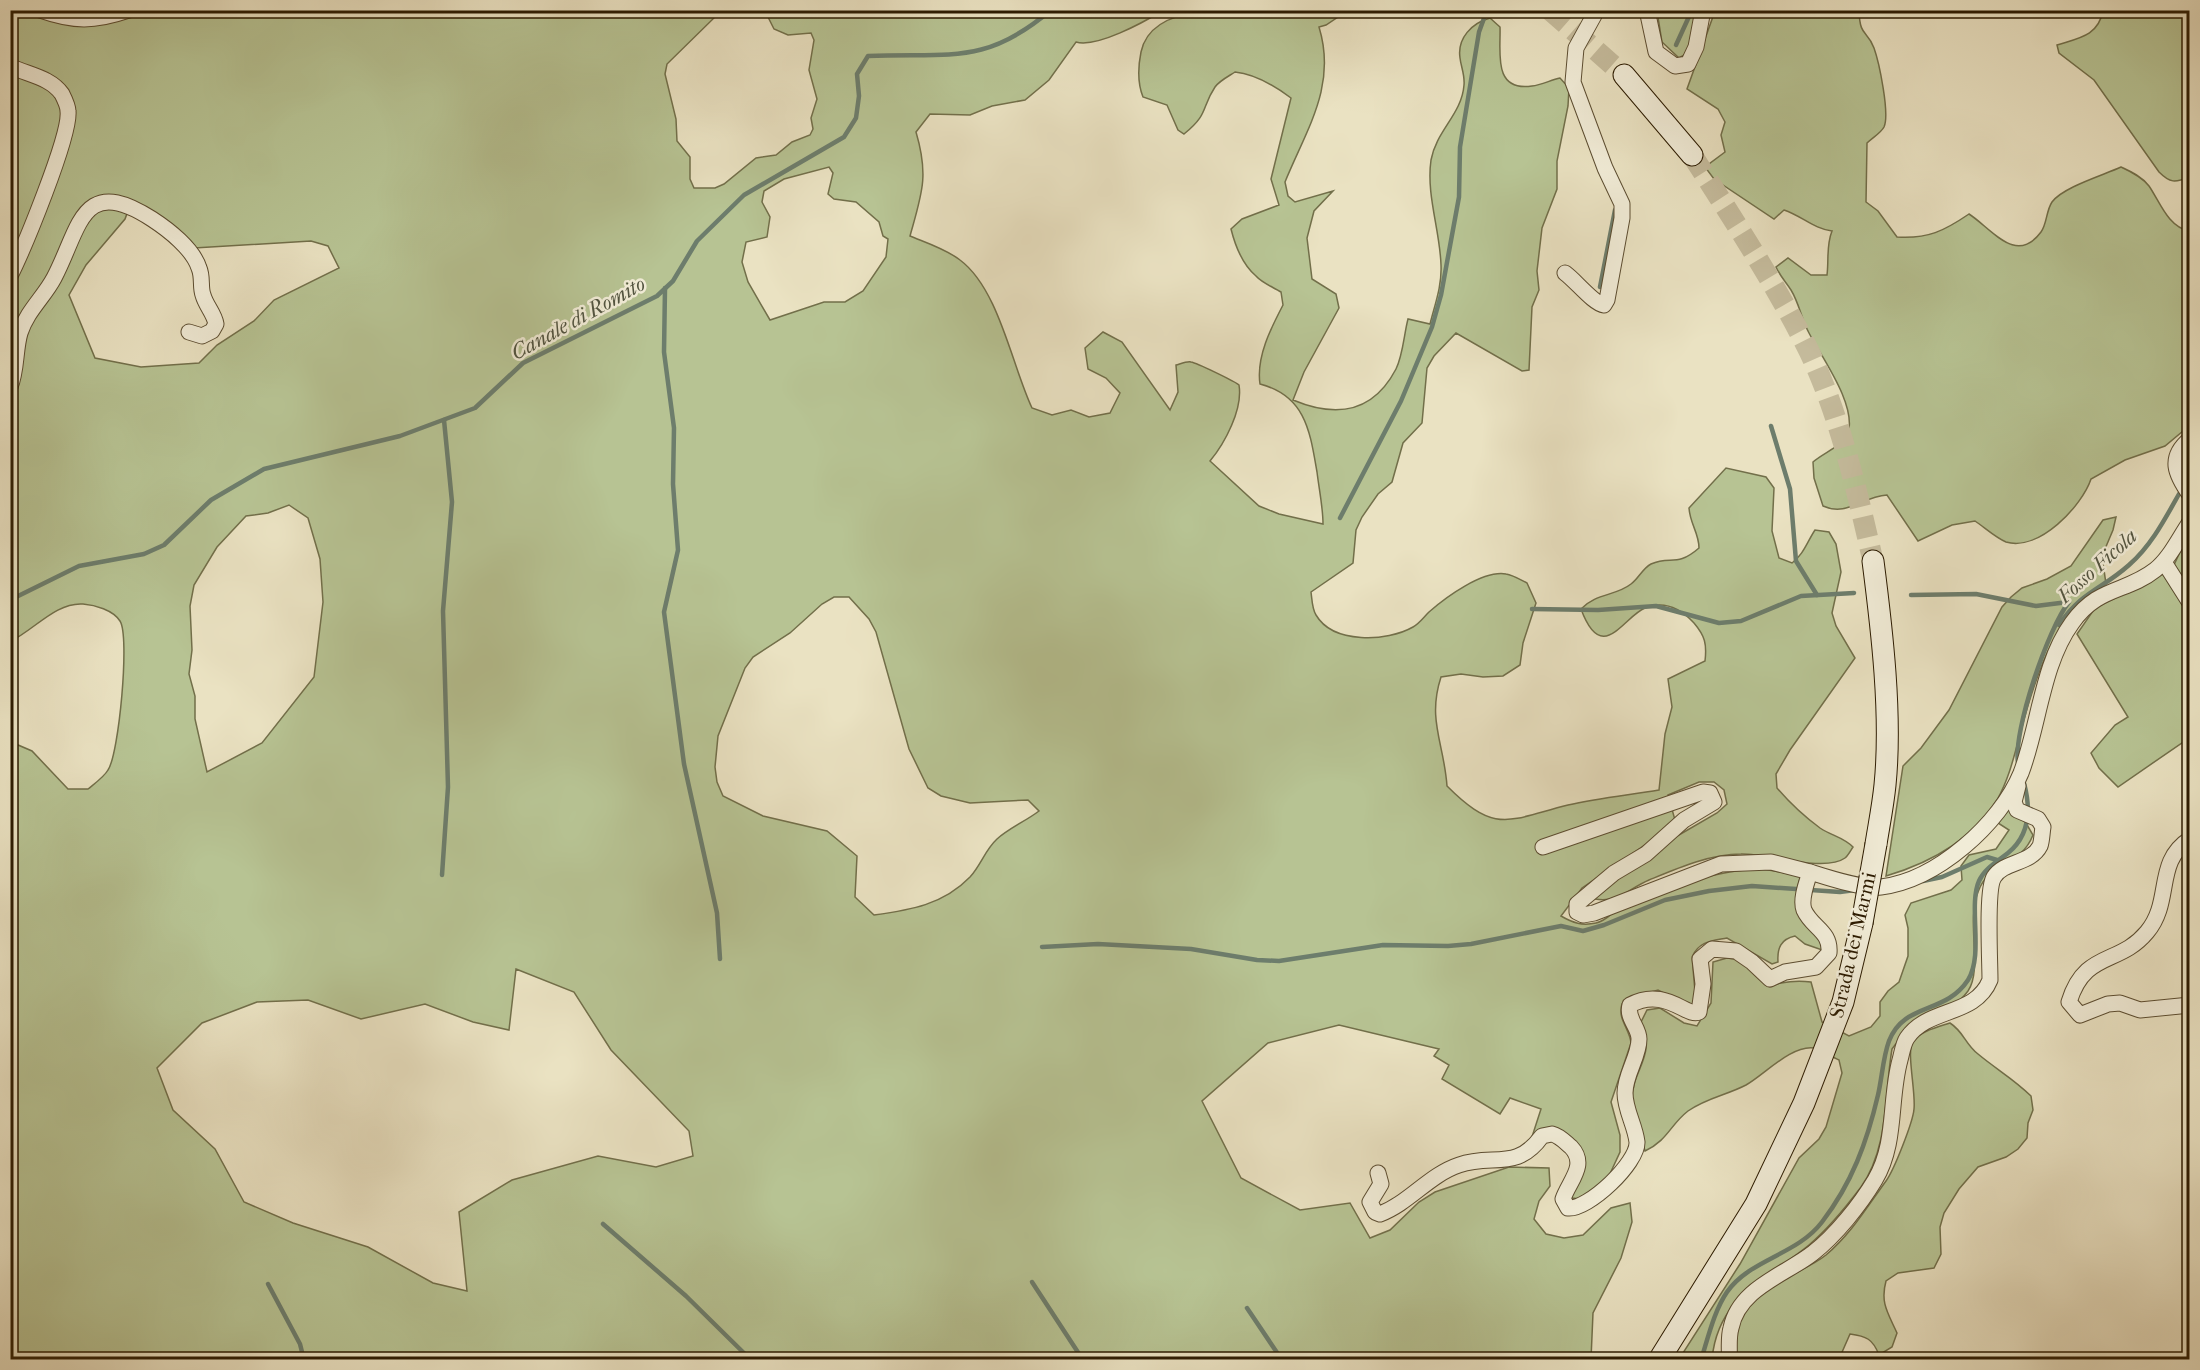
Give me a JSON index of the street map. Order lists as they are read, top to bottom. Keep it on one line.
{"streets":{"main road":["Strada dei Marmi"]},"water":["Canale di Romito","Fosso Ficola"]}
